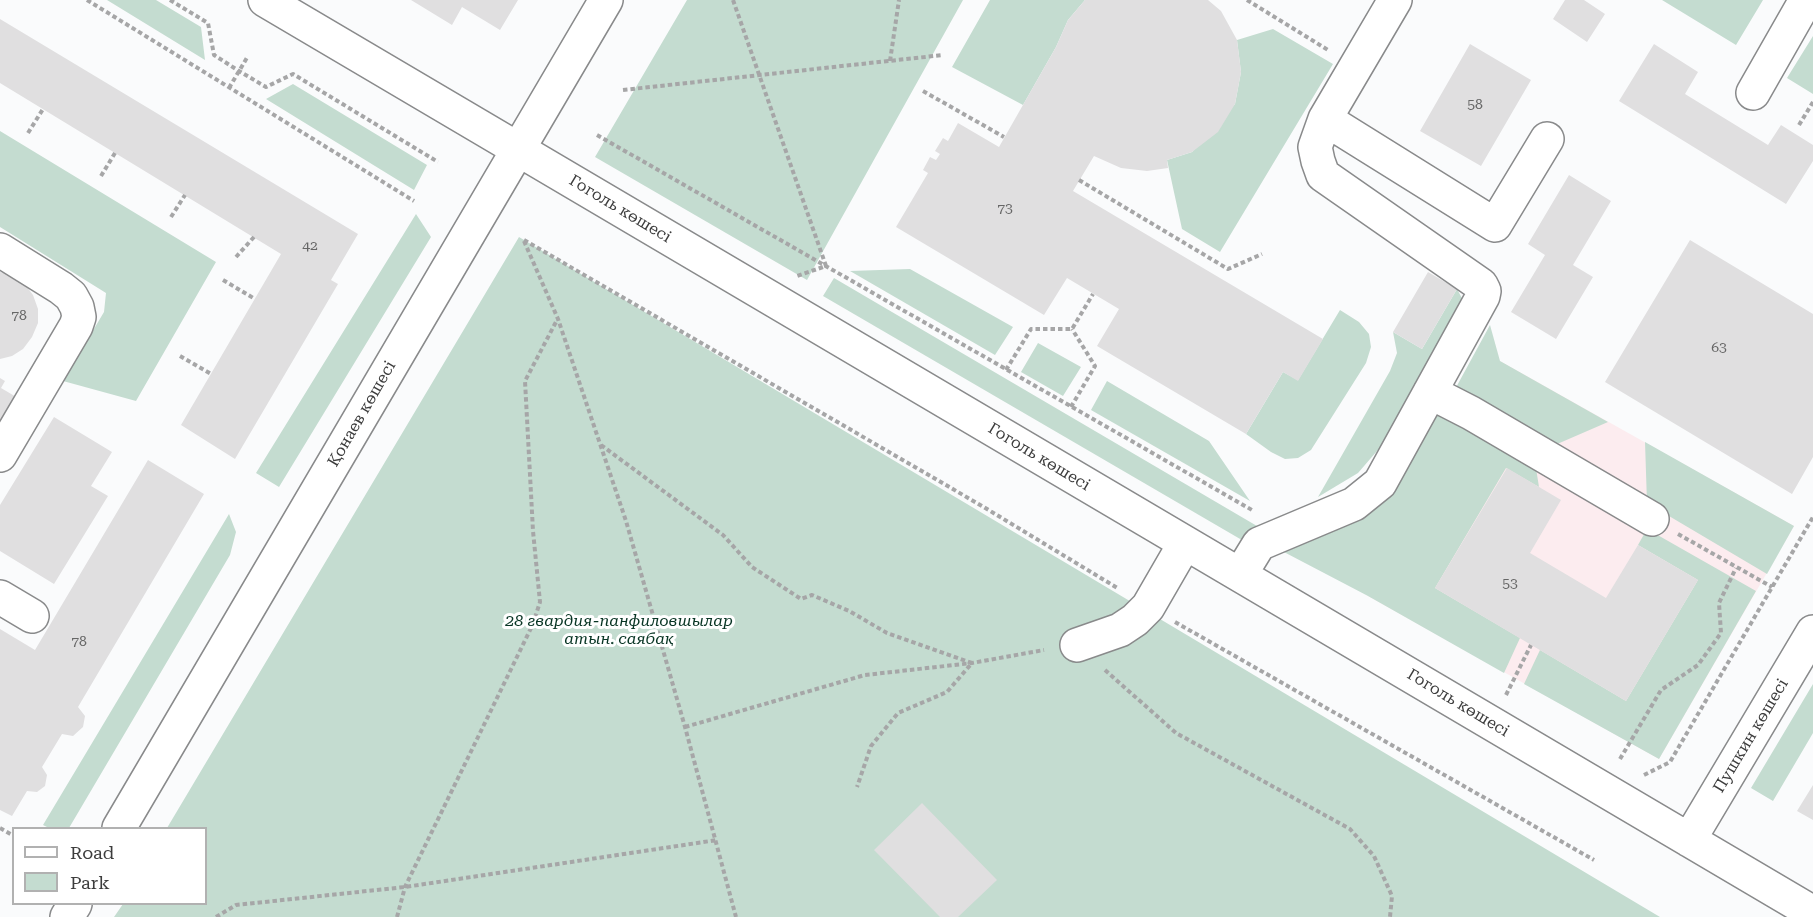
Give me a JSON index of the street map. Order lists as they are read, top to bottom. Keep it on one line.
{"streets":{"street":["Гоголь көшесі","Қонаев көшесі","Пушкин көшесі"]},"crossings":[["Гоголь көшесі","Қонаев көшесі"],["Гоголь көшесі","Пушкин көшесі"]],"parks":["28 гвардия-панфиловшылар атын. саябақ"],"house_numbers":["58","73","42","78","63","53","78"],"legend":["Road","Park"]}
